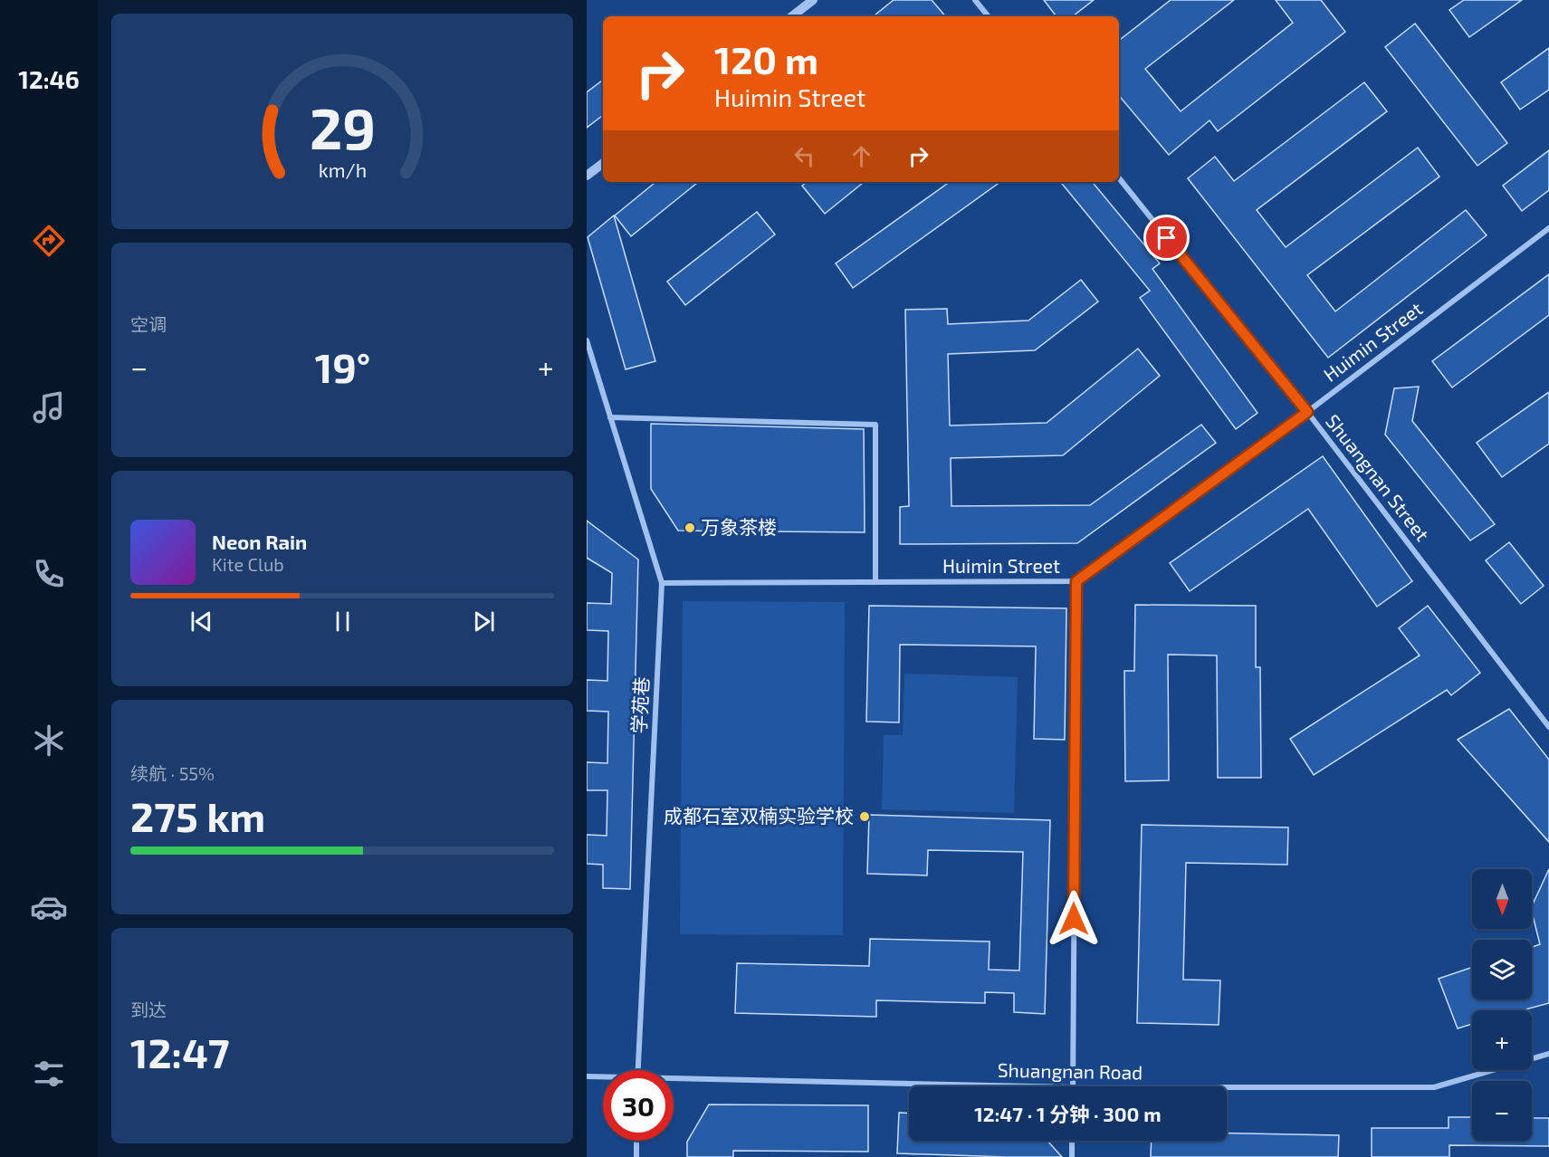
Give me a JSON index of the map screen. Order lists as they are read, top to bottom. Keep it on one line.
{"streets":{"street":["Huimin Street","Shuangnan Street","学苑巷","Shuangnan Road"]},"crossings":[["Huimin Street","Shuangnan Street"],["Huimin Street","学苑巷"]],"places":["万象茶楼","成都石室双楠实验学校"],"north":"bottom","page":{"tabs":"12:46","turn":["120 m","Huimin Street"],"tile":["空调",["续航 · 55%","275 km"],["到达","12:47"]],"heat":["−","19°","+"],"song":["Neon Rain","Kite Club"],"map_buttons":["+","−"],"limit":"30","trip":"12:47 · 1 分钟 · 300 m","gauge":["29","km/h"]}}
